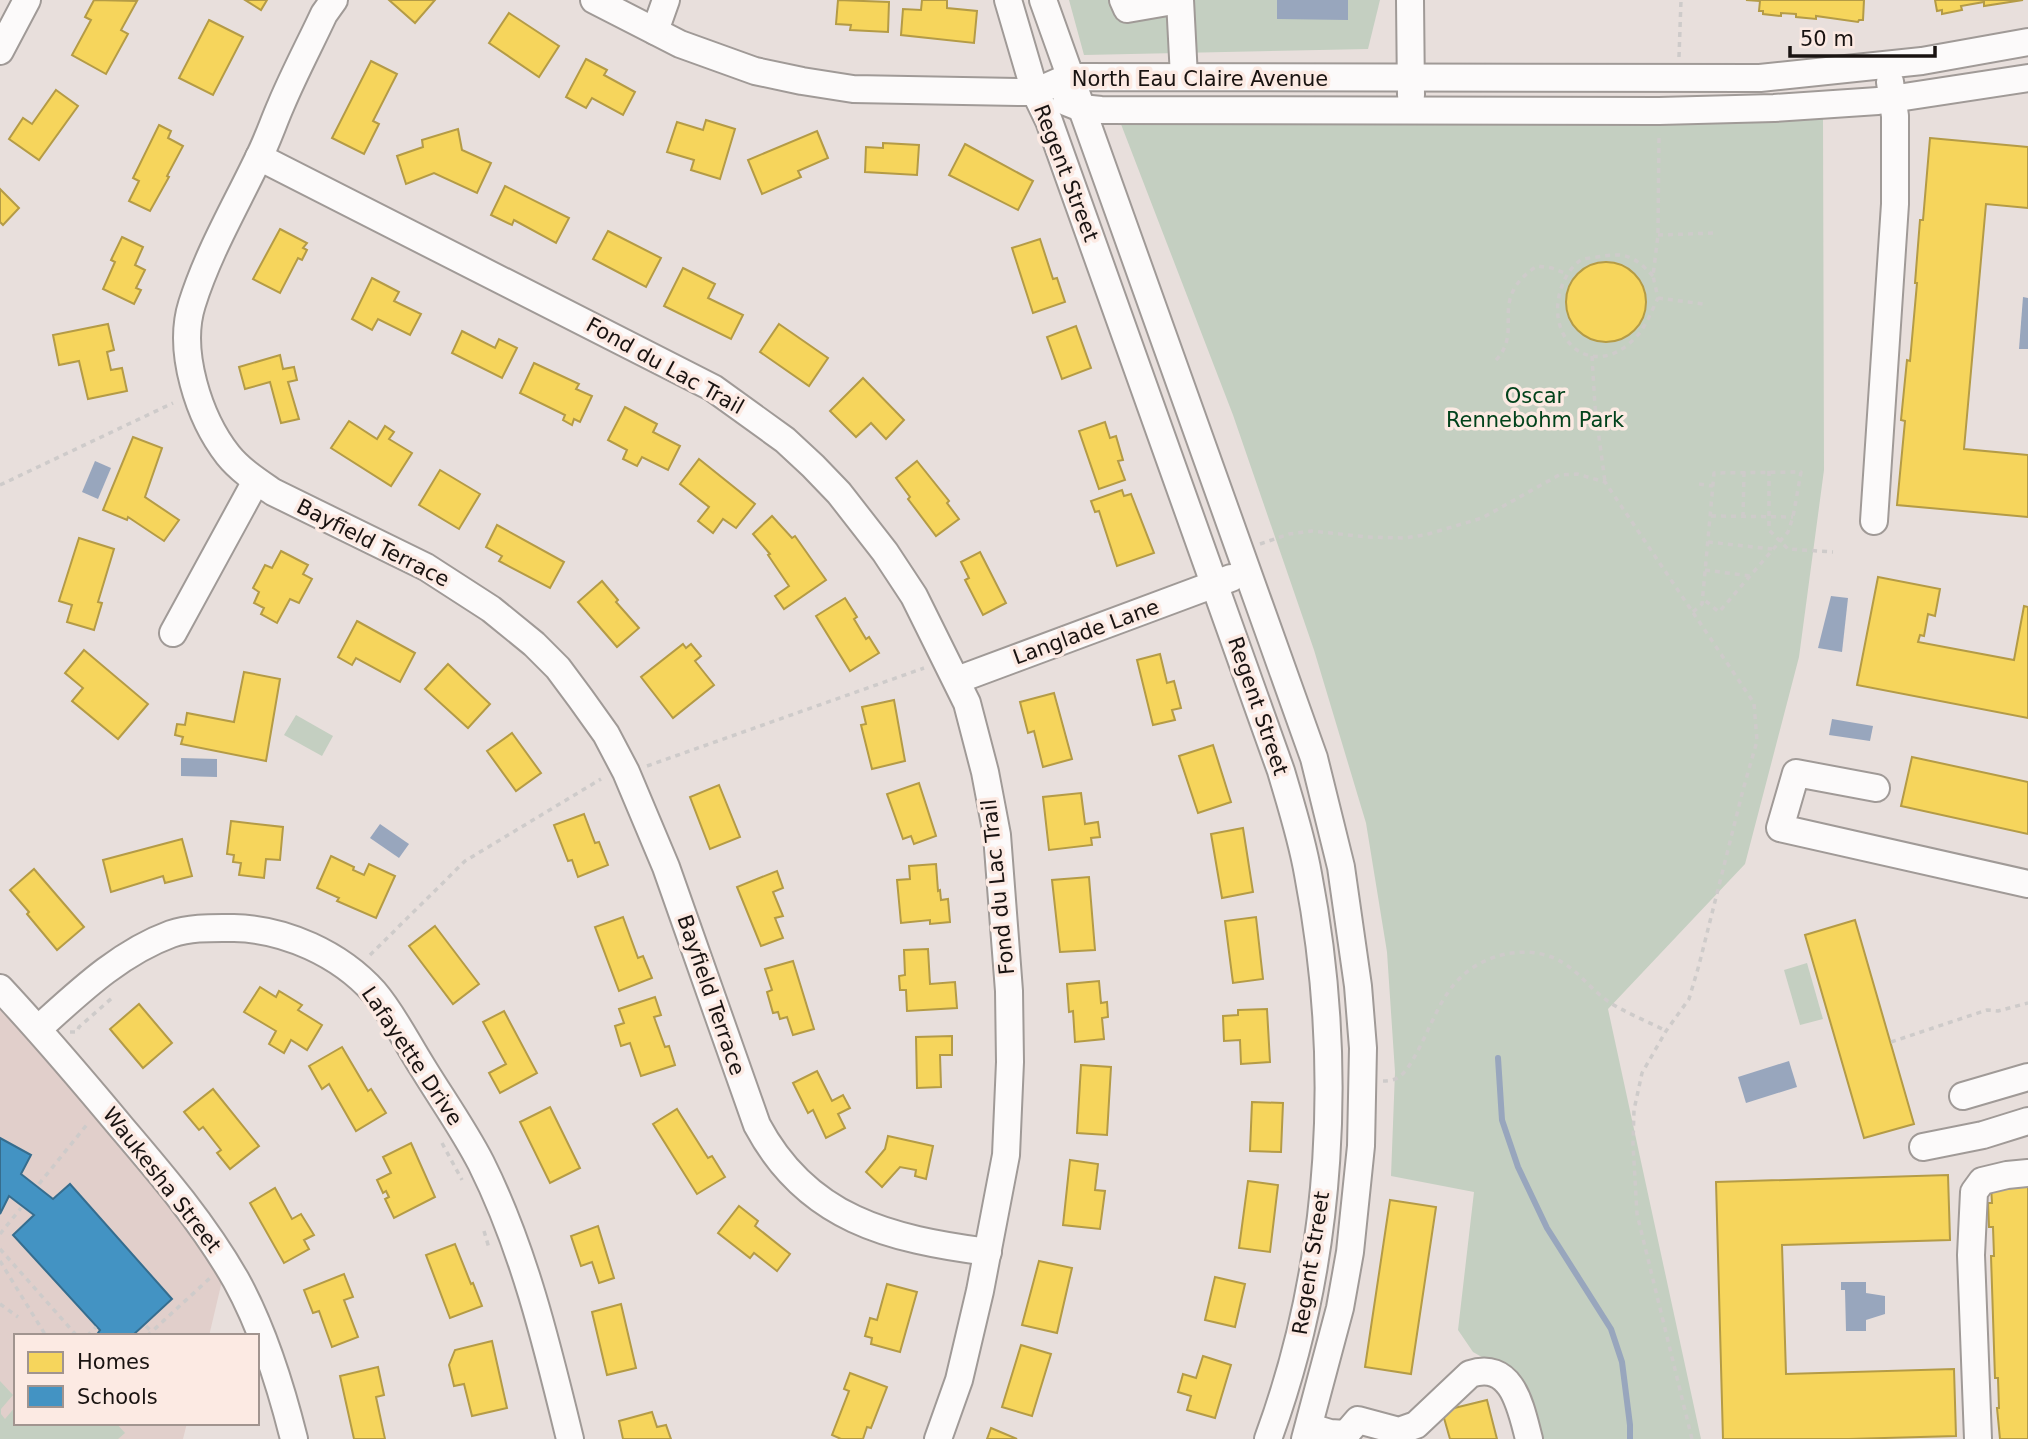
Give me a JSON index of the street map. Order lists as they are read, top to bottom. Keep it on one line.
{"streets":{"street":["North Eau Claire Avenue","Regent Street","Fond du Lac Trail","Bayfield Terrace","Langlade Lane","Lafayette Drive","Waukesha Street"]},"crossings":[["North Eau Claire Avenue","Regent Street"],["Regent Street","Langlade Lane"],["Fond du Lac Trail","Bayfield Terrace"],["Fond du Lac Trail","Langlade Lane"],["Lafayette Drive","Waukesha Street"]],"parks":["Oscar Rennebohm Park"],"legend":["Homes","Schools"],"scale_bar":"50 m"}
